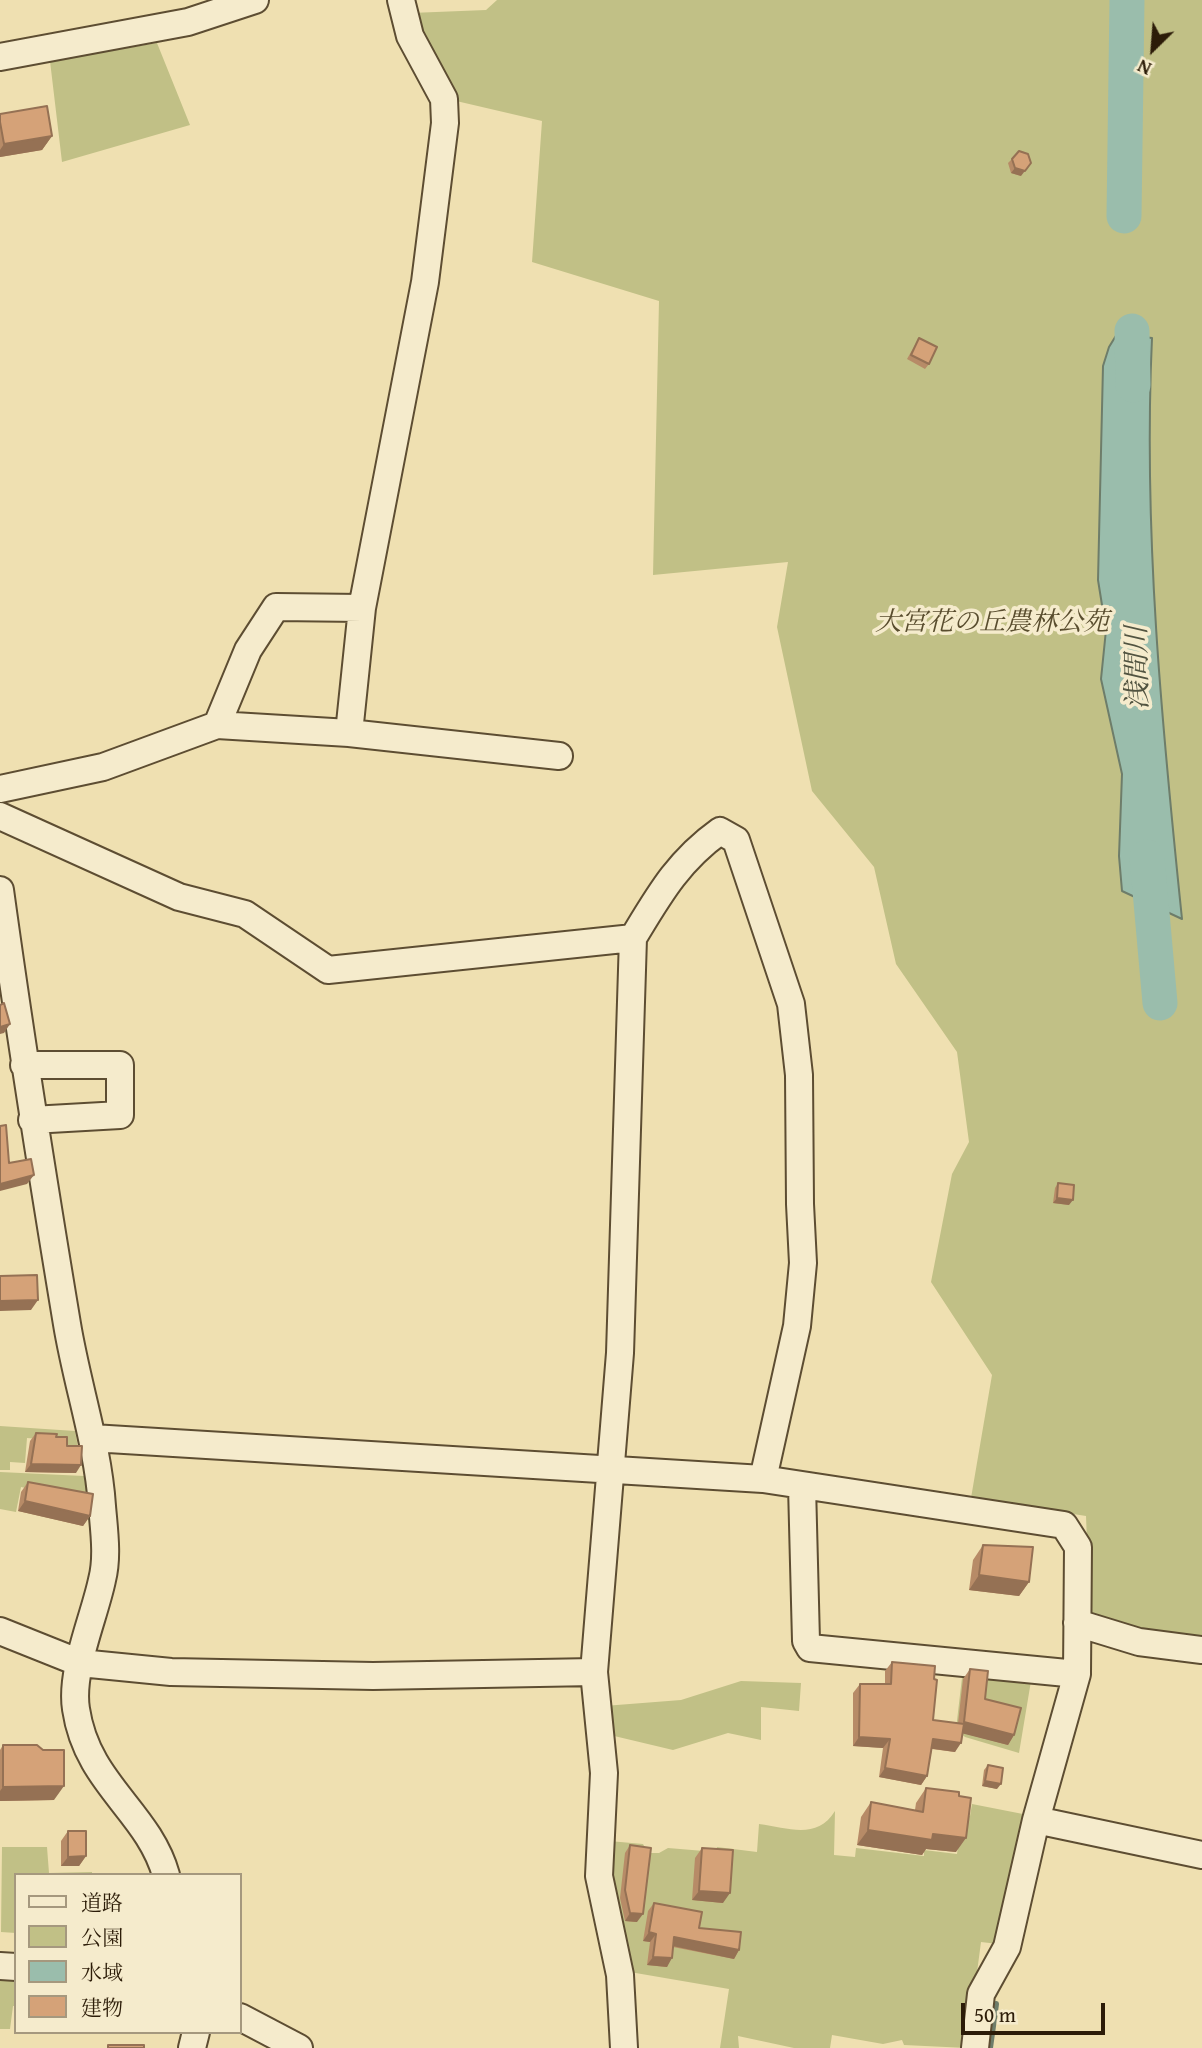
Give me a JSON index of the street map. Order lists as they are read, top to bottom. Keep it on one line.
{"water":["浅間川"],"parks":["大宮花の丘農林公苑"],"legend":["道路","公園","水域","建物"],"scale_bar":"50 m","north":"bottom left"}
